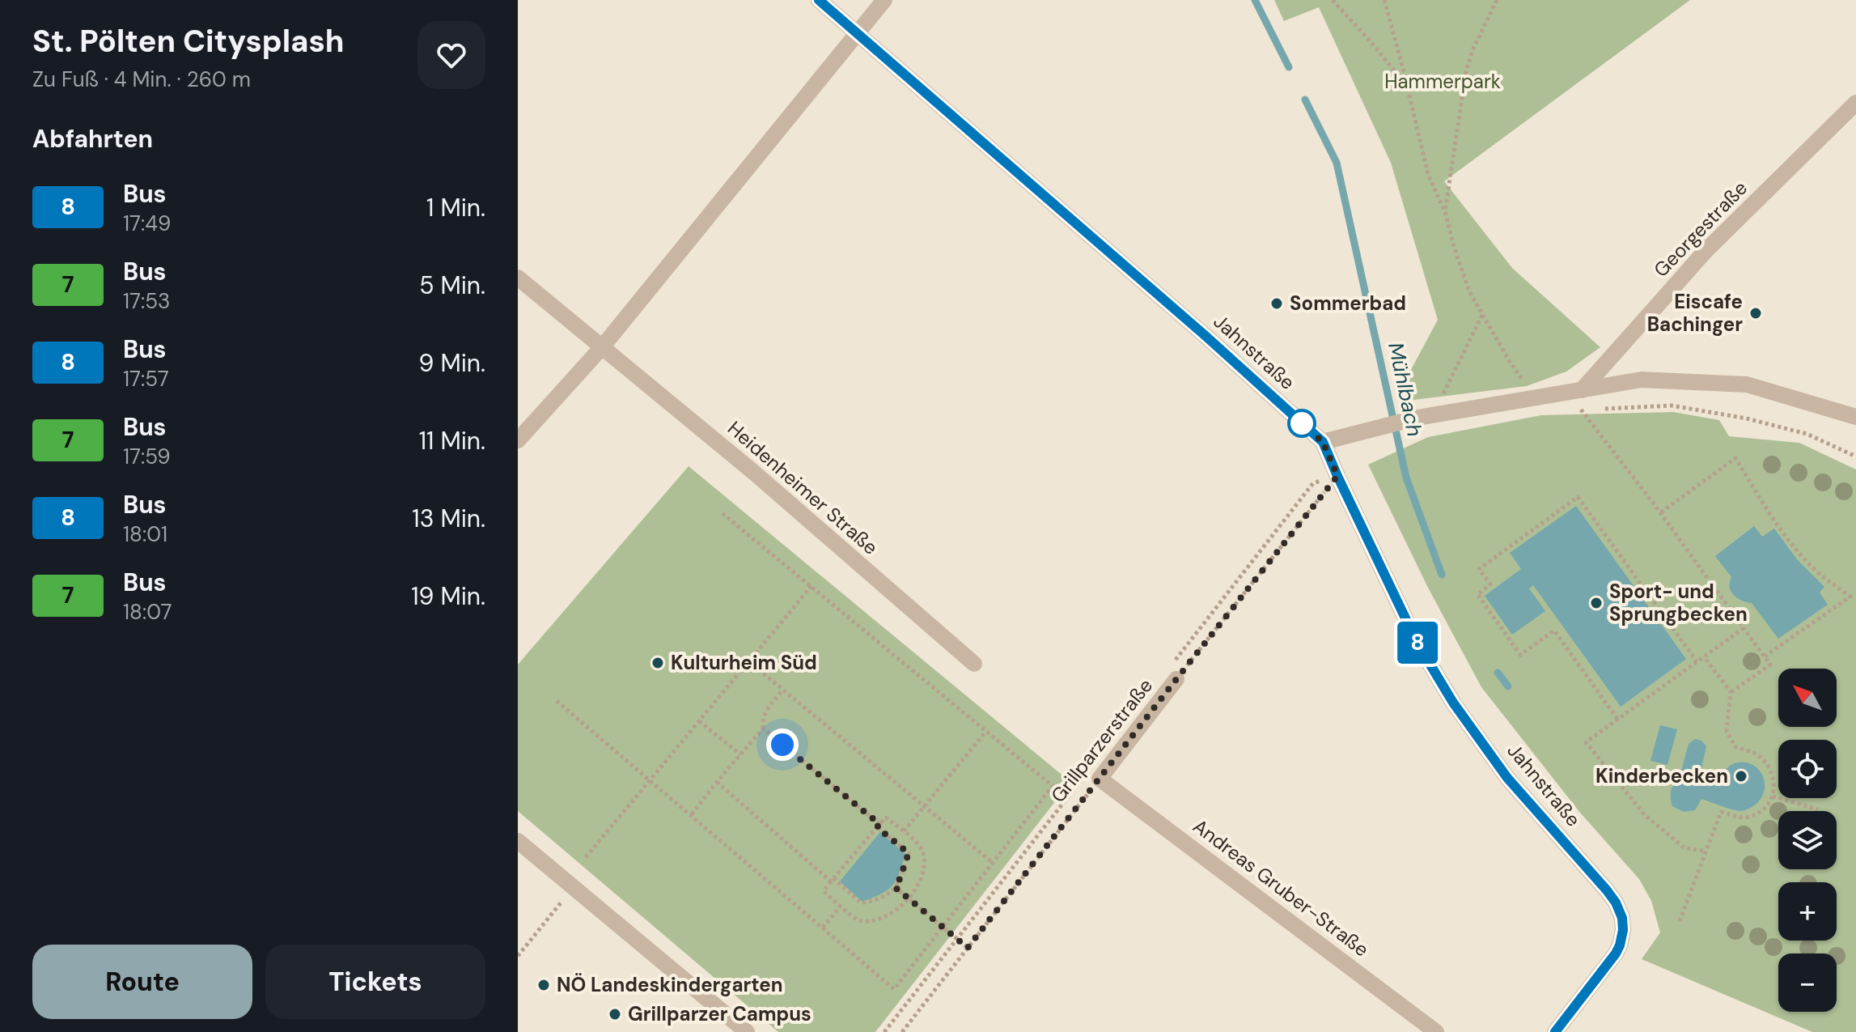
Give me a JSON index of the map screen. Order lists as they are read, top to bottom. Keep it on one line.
{"streets":{"street":["Georgestraße","Jahnstraße","Heidenheimer Straße","Grillparzerstraße","Andreas Gruber-Straße"]},"crossings":[["Jahnstraße","Grillparzerstraße"],["Grillparzerstraße","Andreas Gruber-Straße"]],"water":["Mühlbach"],"parks":["Hammerpark"],"places":["Sommerbad","Eiscafe Bachinger","Sport- und Sprungbecken","Kulturheim Süd","Kinderbecken","NÖ Landeskindergarten","Grillparzer Campus"],"lines":["bus line 8"],"north":"top left","page":{"heading":[["St. Pölten Citysplash","Zu Fuß · 4 Min. · 260 m"],"Abfahrten"],"on_map":"8","list":[{"mark":"8","name":"Bus","note":"17:49","value":"1 Min."},{"mark":"7","name":"Bus","note":"17:53","value":"5 Min."},{"mark":"8","name":"Bus","note":"17:57","value":"9 Min."},{"mark":"7","name":"Bus","note":"17:59","value":"11 Min."},{"mark":"8","name":"Bus","note":"18:01","value":"13 Min."},{"mark":"7","name":"Bus","note":"18:07","value":"19 Min."}],"map_buttons":["+","−"],"buttons":["Route","Tickets"]}}
